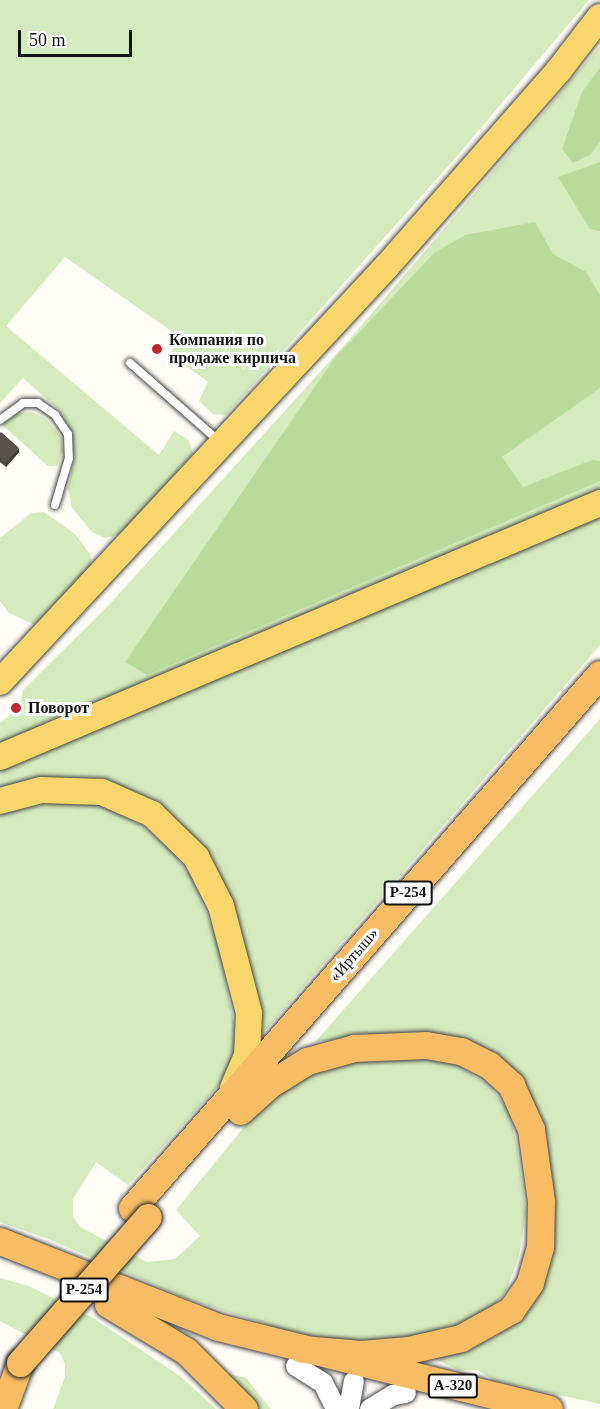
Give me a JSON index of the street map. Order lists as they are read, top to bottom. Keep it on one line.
{"streets":{"highway":["Р-254","«Иртыш»","А-320"]},"crossings":[["Р-254","«Иртыш»"]],"places":["Компания по продаже кирпича","Поворот"],"scale_bar":"50 m"}
